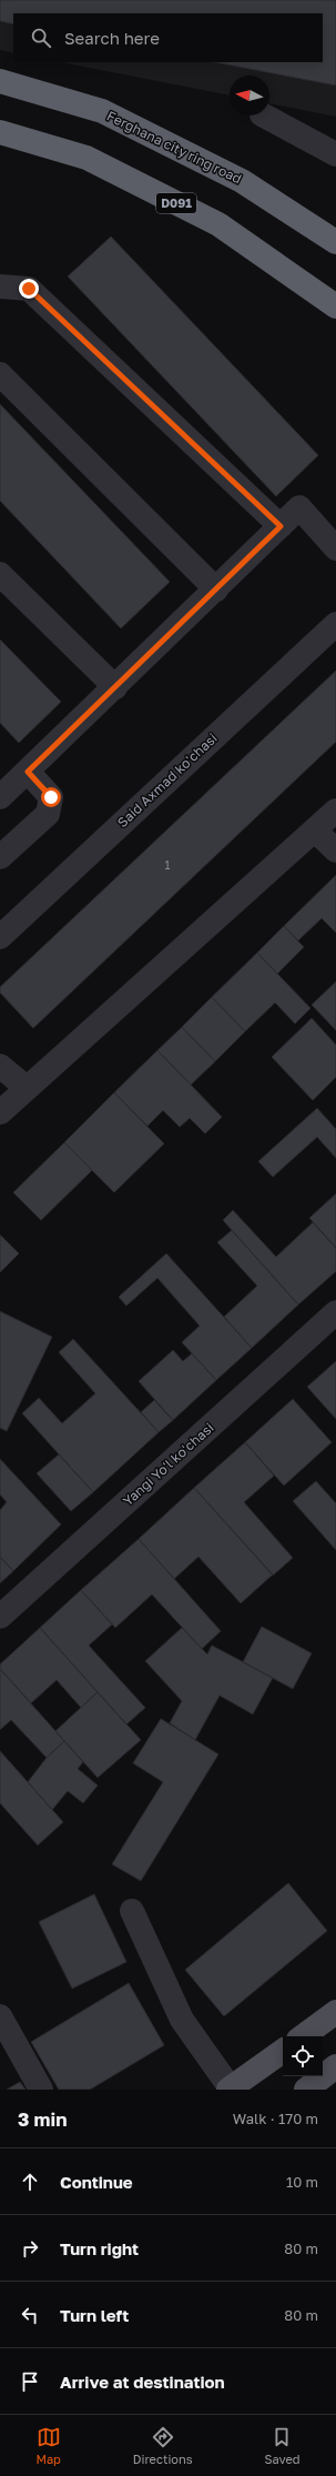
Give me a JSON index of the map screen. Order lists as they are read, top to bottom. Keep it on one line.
{"streets":{"highway":["Ferghana city ring road","D091"],"street":["Said Axmad koʻchasi","Yangi Yoʻl koʻchasi"]},"house_numbers":["1"],"north":"left","page":{"search":"Search here","heading":["3 min","Walk · 170 m"],"list":[["Continue","10 m"],["Turn right","80 m"],["Turn left","80 m"],"Arrive at destination"],"nav":["Map","Directions","Saved"]}}
